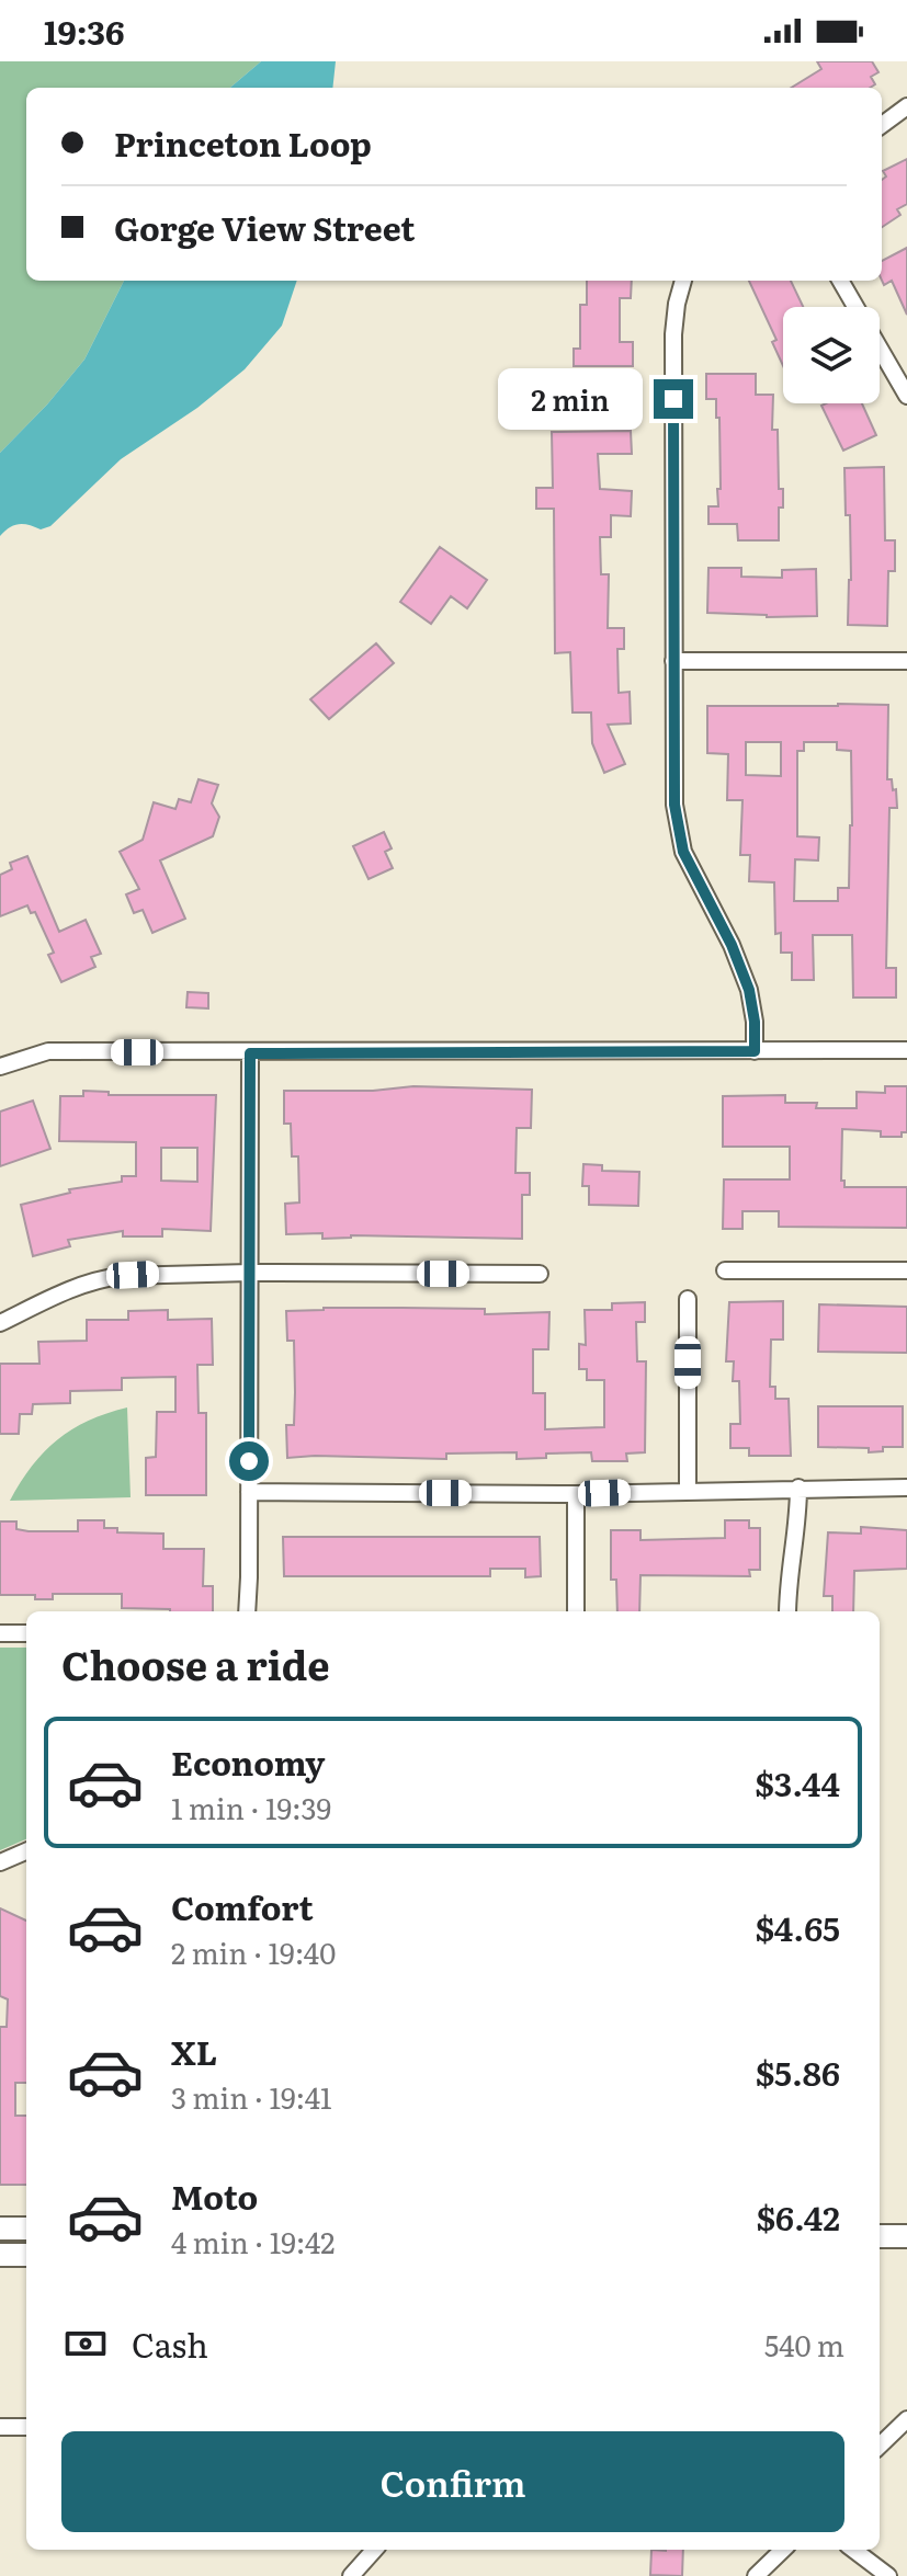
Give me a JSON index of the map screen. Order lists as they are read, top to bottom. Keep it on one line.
{"page":{"status":"19:36","banner":["Princeton Loop","Gorge View Street"],"bubble":"2 min","heading":"Choose a ride","list":[{"name":"Economy","note":"1 min · 19:39","value":"$3.44"},{"name":"Comfort","note":"2 min · 19:40","value":"$4.65"},{"name":"XL","note":"3 min · 19:41","value":"$5.86"},{"name":"Moto","note":"4 min · 19:42","value":"$6.42"}],"pay":["Cash","540 m"],"buttons":"Confirm"}}
